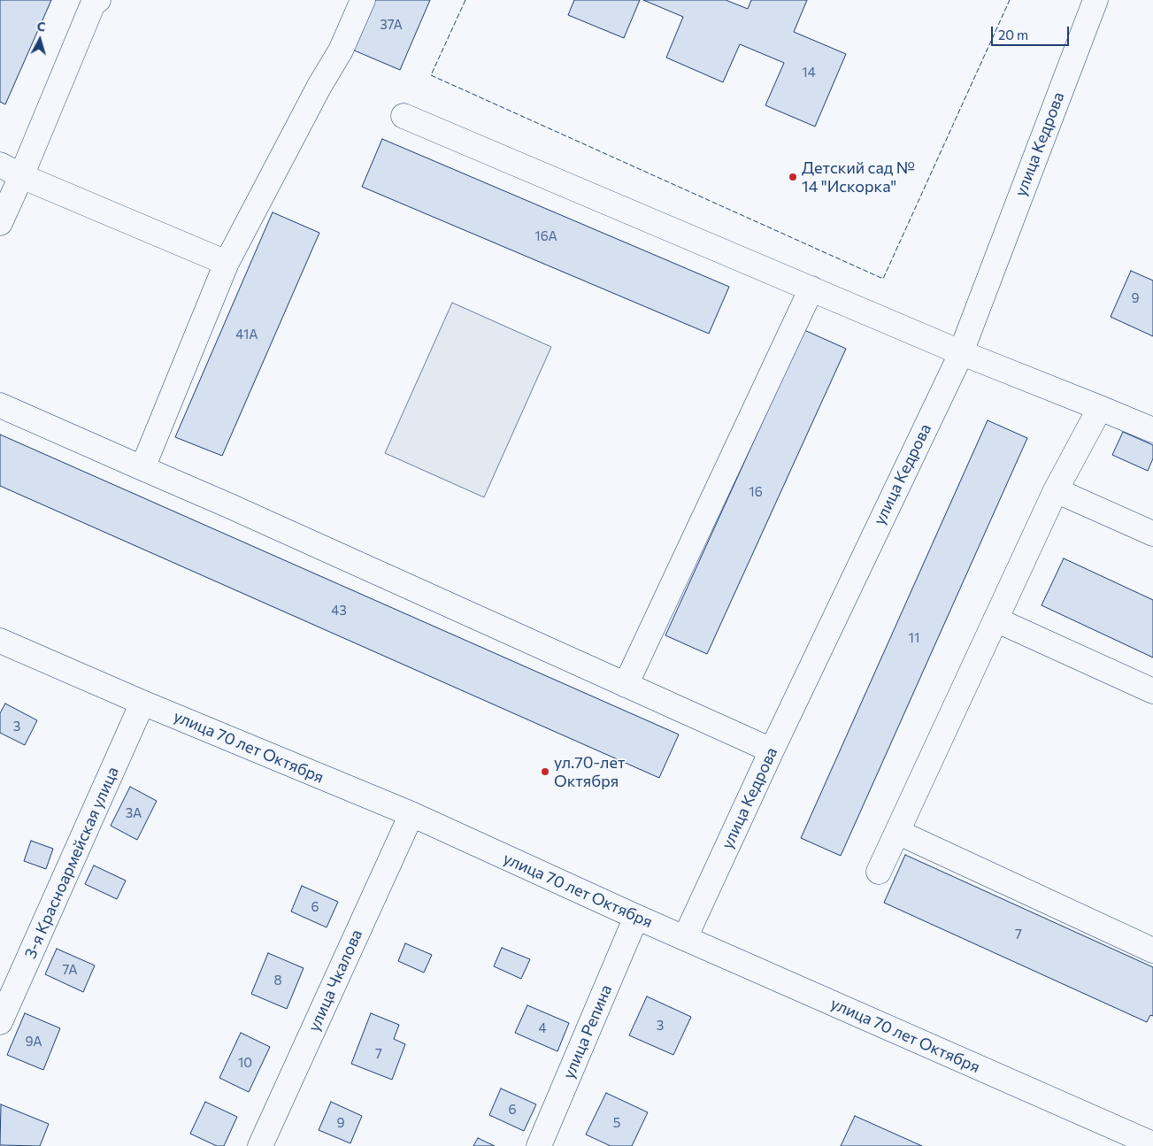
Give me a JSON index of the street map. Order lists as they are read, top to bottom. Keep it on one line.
{"streets":{"street":["улица Кедрова","улица 70 лет Октября","3-я Красноармейская улица","улица Чкалова","улица Репина"]},"crossings":[["улица Кедрова","улица 70 лет Октября"],["улица 70 лет Октября","3-я Красноармейская улица"],["улица 70 лет Октября","улица Чкалова"],["улица 70 лет Октября","улица Репина"]],"places":["Детский сад № 14 \"Искорка\"","ул.70-лет Октября"],"house_numbers":["37А","14","16А","9","41А","16","43","11","3","3А","6","7","7А","8","3","4","9А","7","10","6","9","5"],"scale_bar":"20 m","north":"top"}
